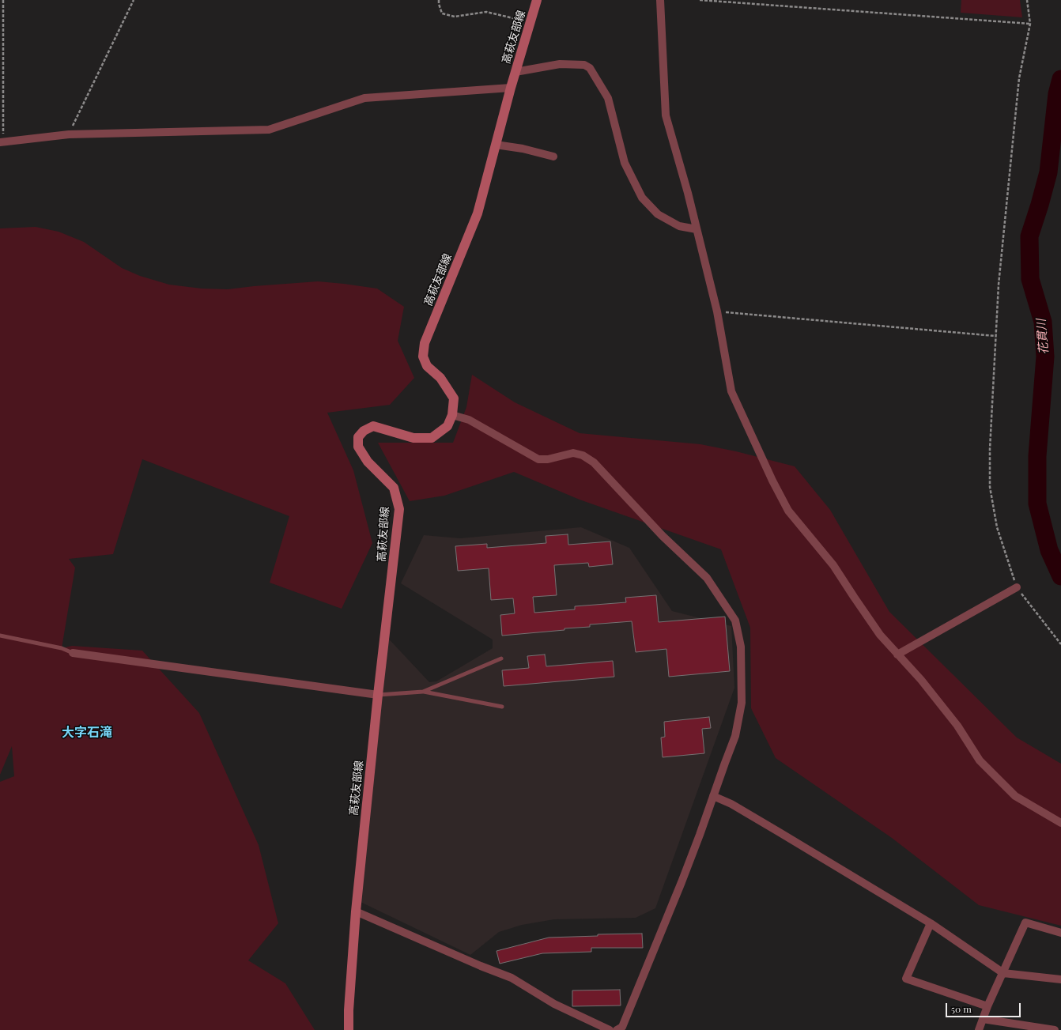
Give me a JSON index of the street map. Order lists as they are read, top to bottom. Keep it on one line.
{"streets":{"main road":["高萩友部線"]},"districts":["大字石滝"],"water":["花貫川"],"scale_bar":"50 m"}
